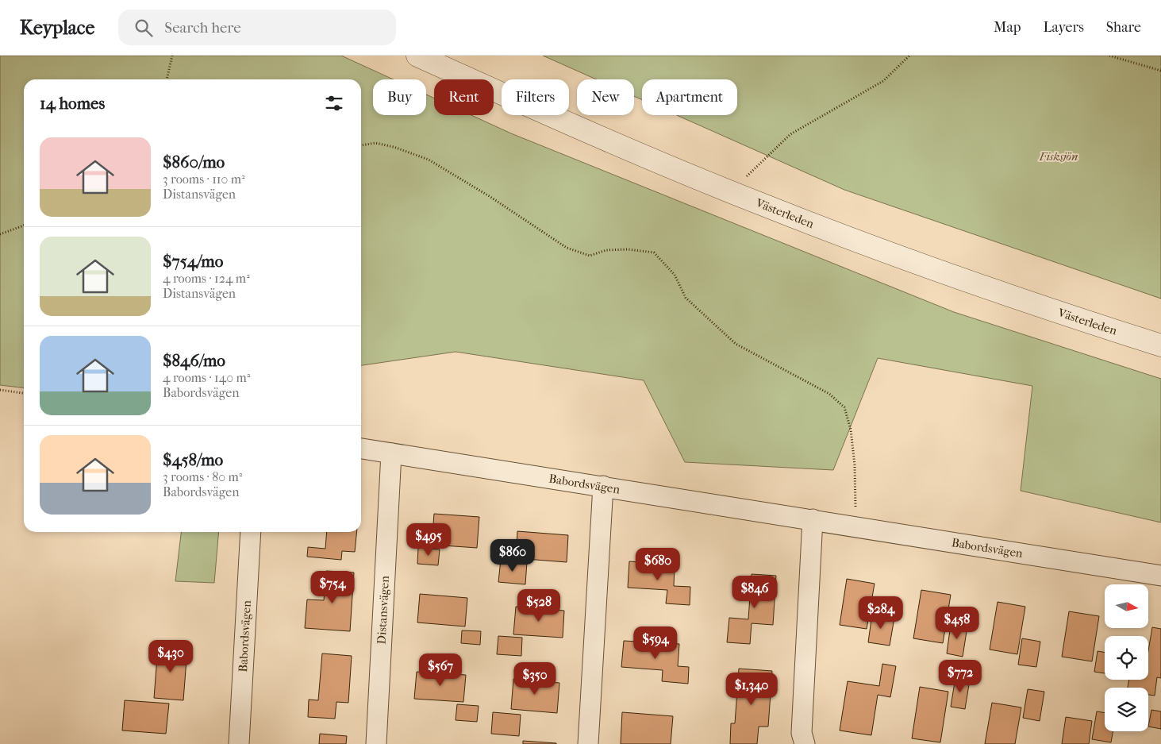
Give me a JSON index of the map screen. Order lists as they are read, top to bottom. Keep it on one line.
{"streets":{"street":["Västerleden","Babordsvägen","Distansvägen"]},"crossings":[["Babordsvägen","Distansvägen"]],"parks":["Fisksjön"],"north":"right","page":{"header":"Keyplace","search":"Search here","nav":["Map","Layers","Share"],"chip":["Buy","Rent","Filters","New","Apartment"],"heading":"14 homes","list":[{"name":"$860/mo","note":"3 rooms · 110 m² · Distansvägen"},{"name":"$754/mo","note":"4 rooms · 124 m² · Distansvägen"},{"name":"$846/mo","note":"4 rooms · 140 m² · Babordsvägen"},{"name":"$458/mo","note":"3 rooms · 80 m² · Babordsvägen"}],"price":["$495","$860","$680","$754","$846","$528","$284","$458","$594","$430","$567","$772","$350","$1,340"]}}
